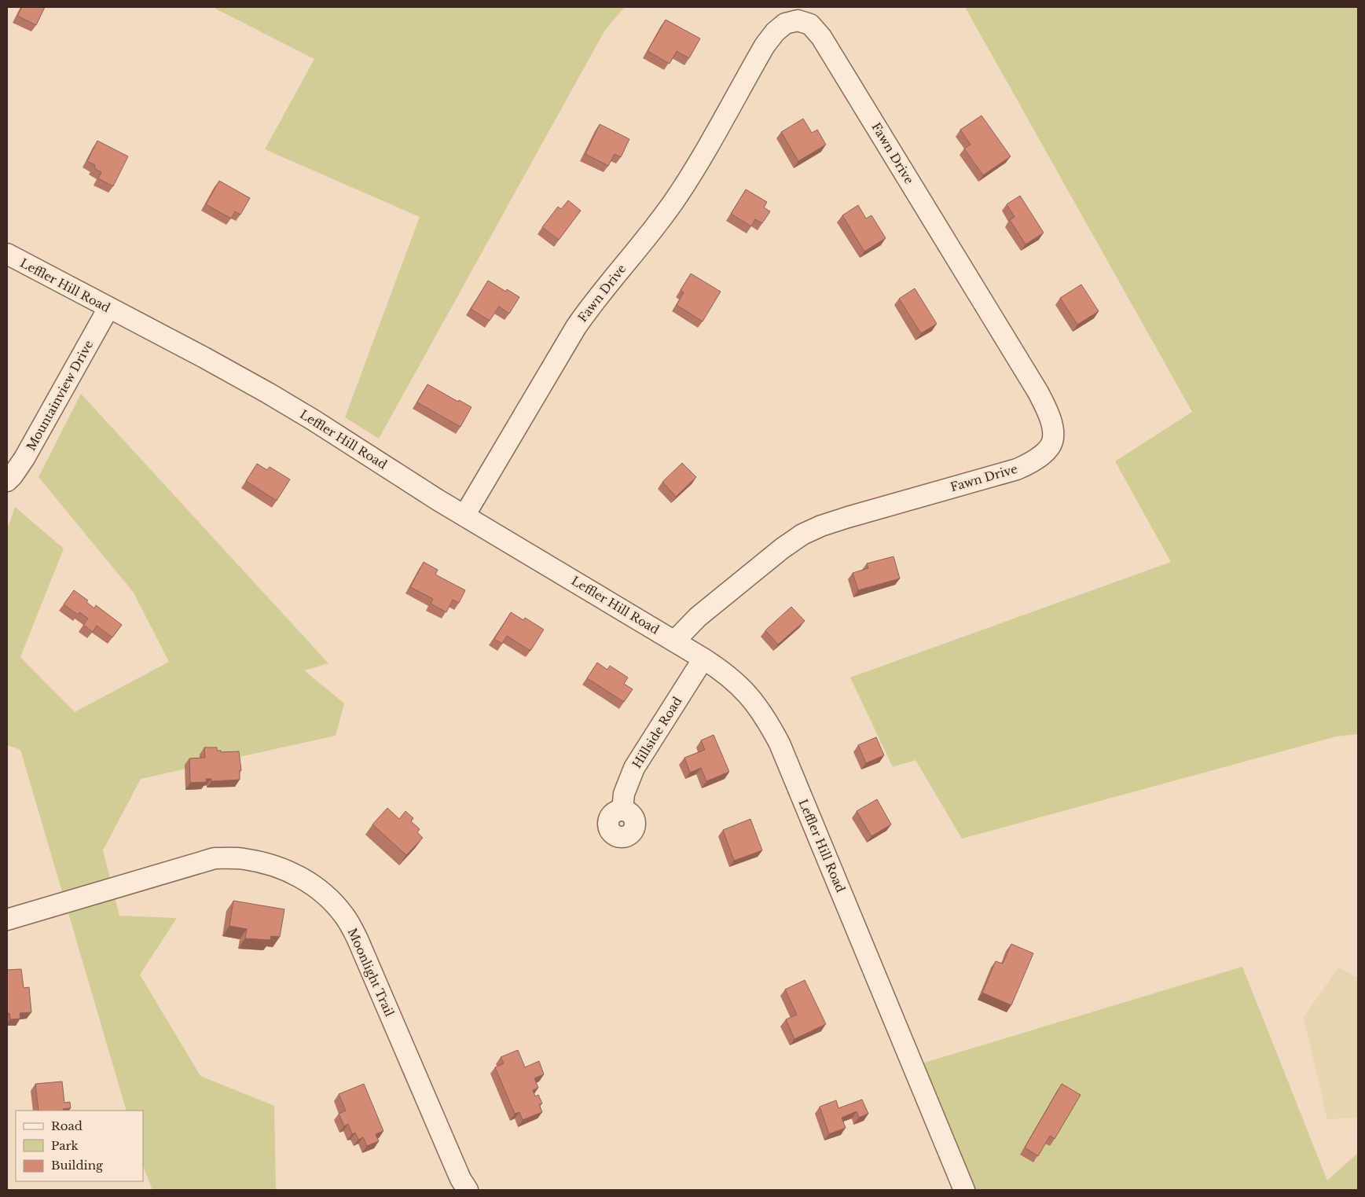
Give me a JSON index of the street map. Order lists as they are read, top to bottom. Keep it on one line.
{"streets":{"street":["Fawn Drive","Leffler Hill Road","Mountainview Drive","Hillside Road","Moonlight Trail"]},"crossings":[["Fawn Drive","Leffler Hill Road"],["Leffler Hill Road","Mountainview Drive"],["Leffler Hill Road","Hillside Road"]],"legend":["Road","Park","Building"]}
